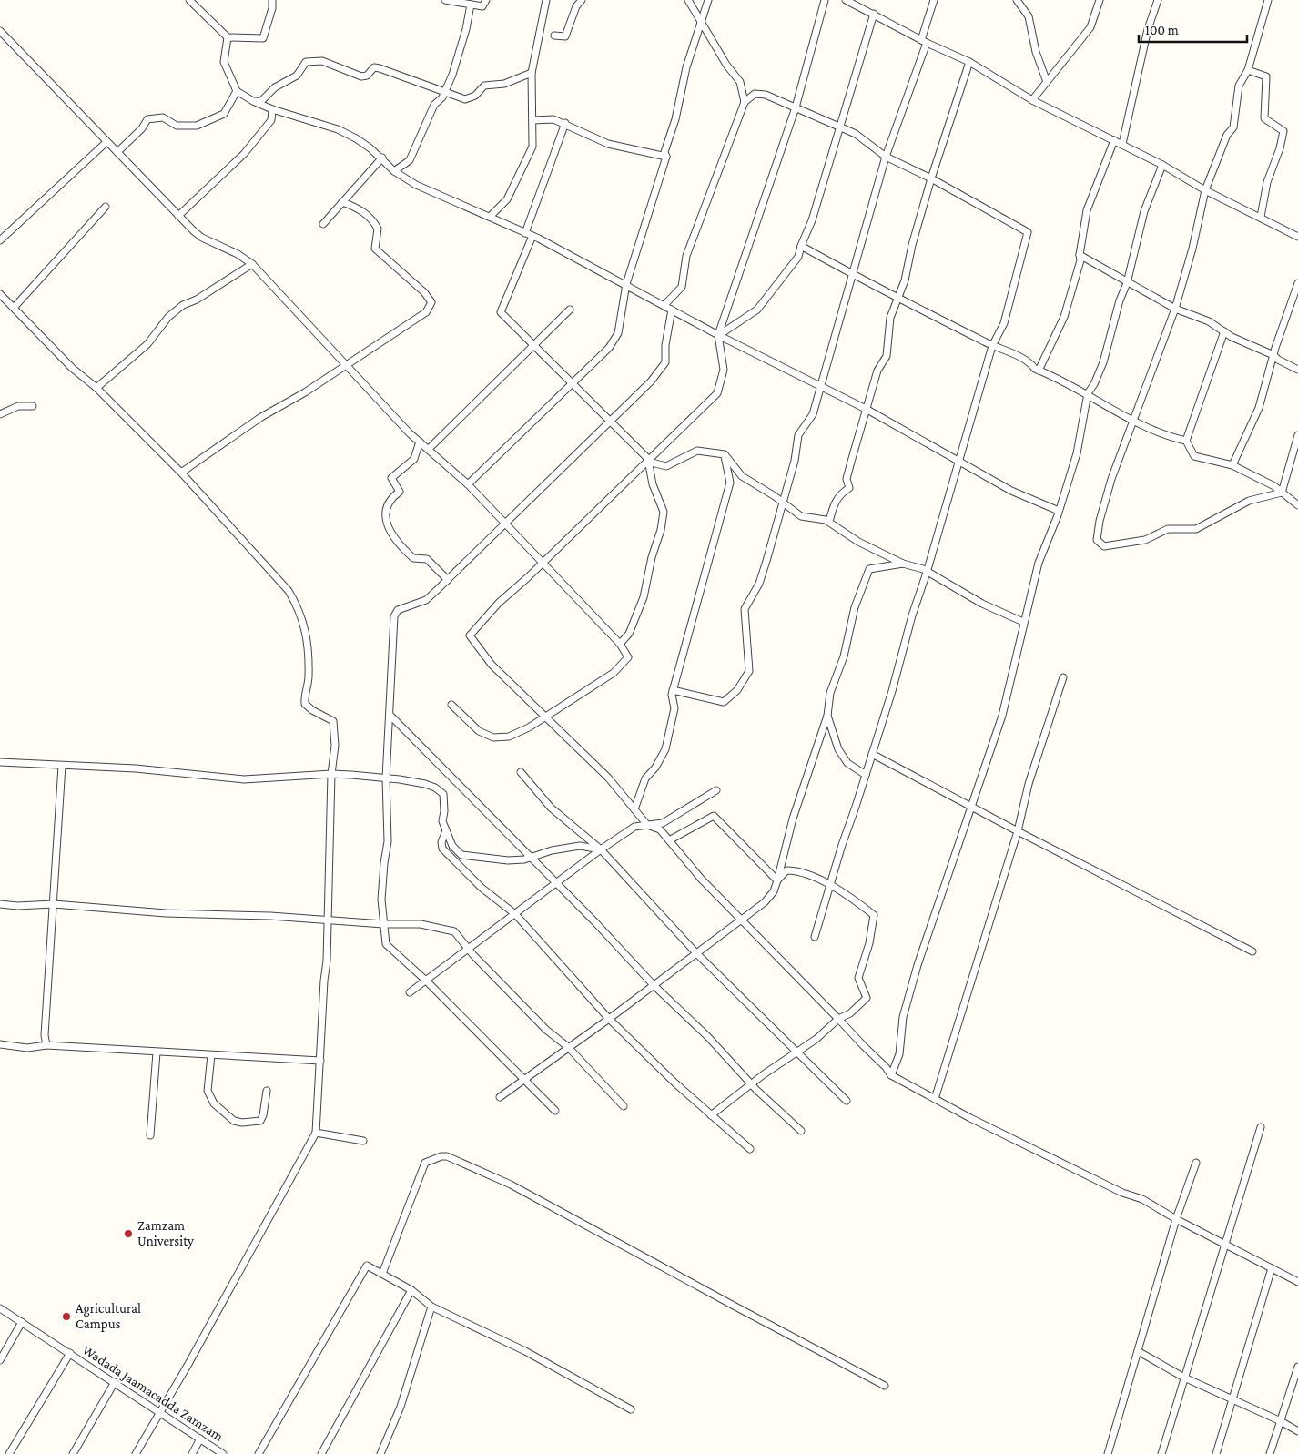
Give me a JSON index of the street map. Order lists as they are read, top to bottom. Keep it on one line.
{"streets":{"street":["Wadada Jaamacadda Zamzam"]},"places":["Zamzam University","Agricultural Campus"],"scale_bar":"100 m"}
